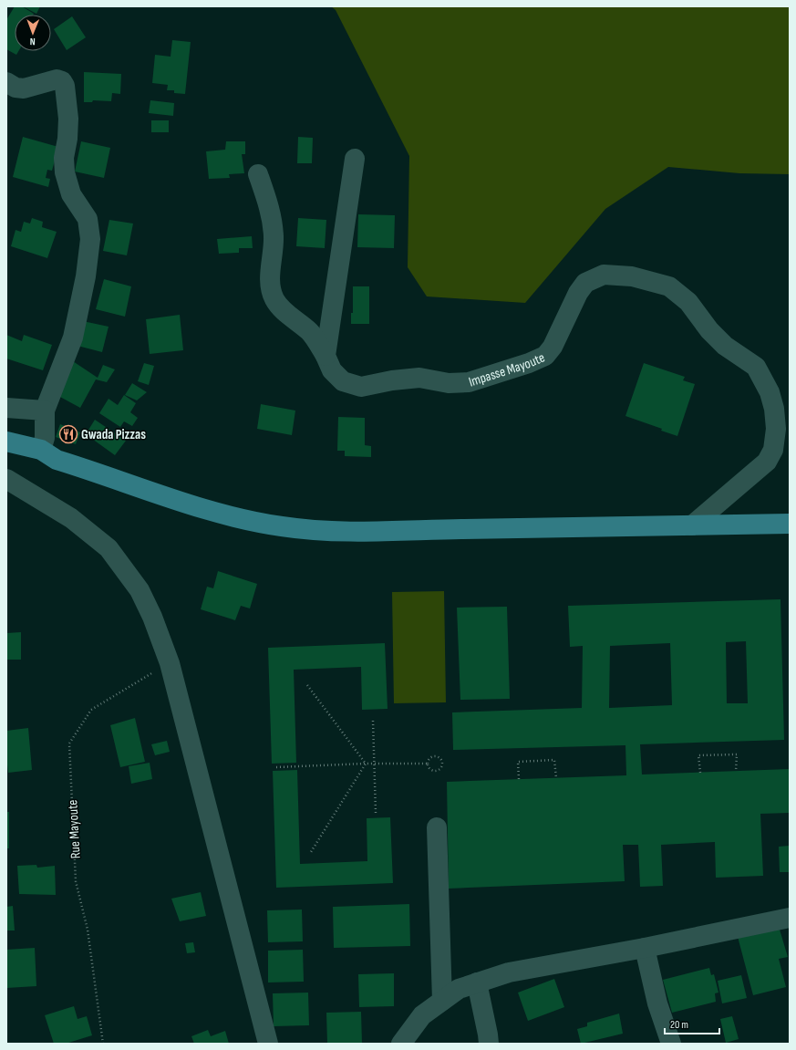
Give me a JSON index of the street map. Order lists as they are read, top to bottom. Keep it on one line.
{"streets":{"street":["Impasse Mayoute"],"path":["Rue Mayoute"]},"places":{"restaurant":["Gwada Pizzas"]},"scale_bar":"20 m","north":"bottom"}
